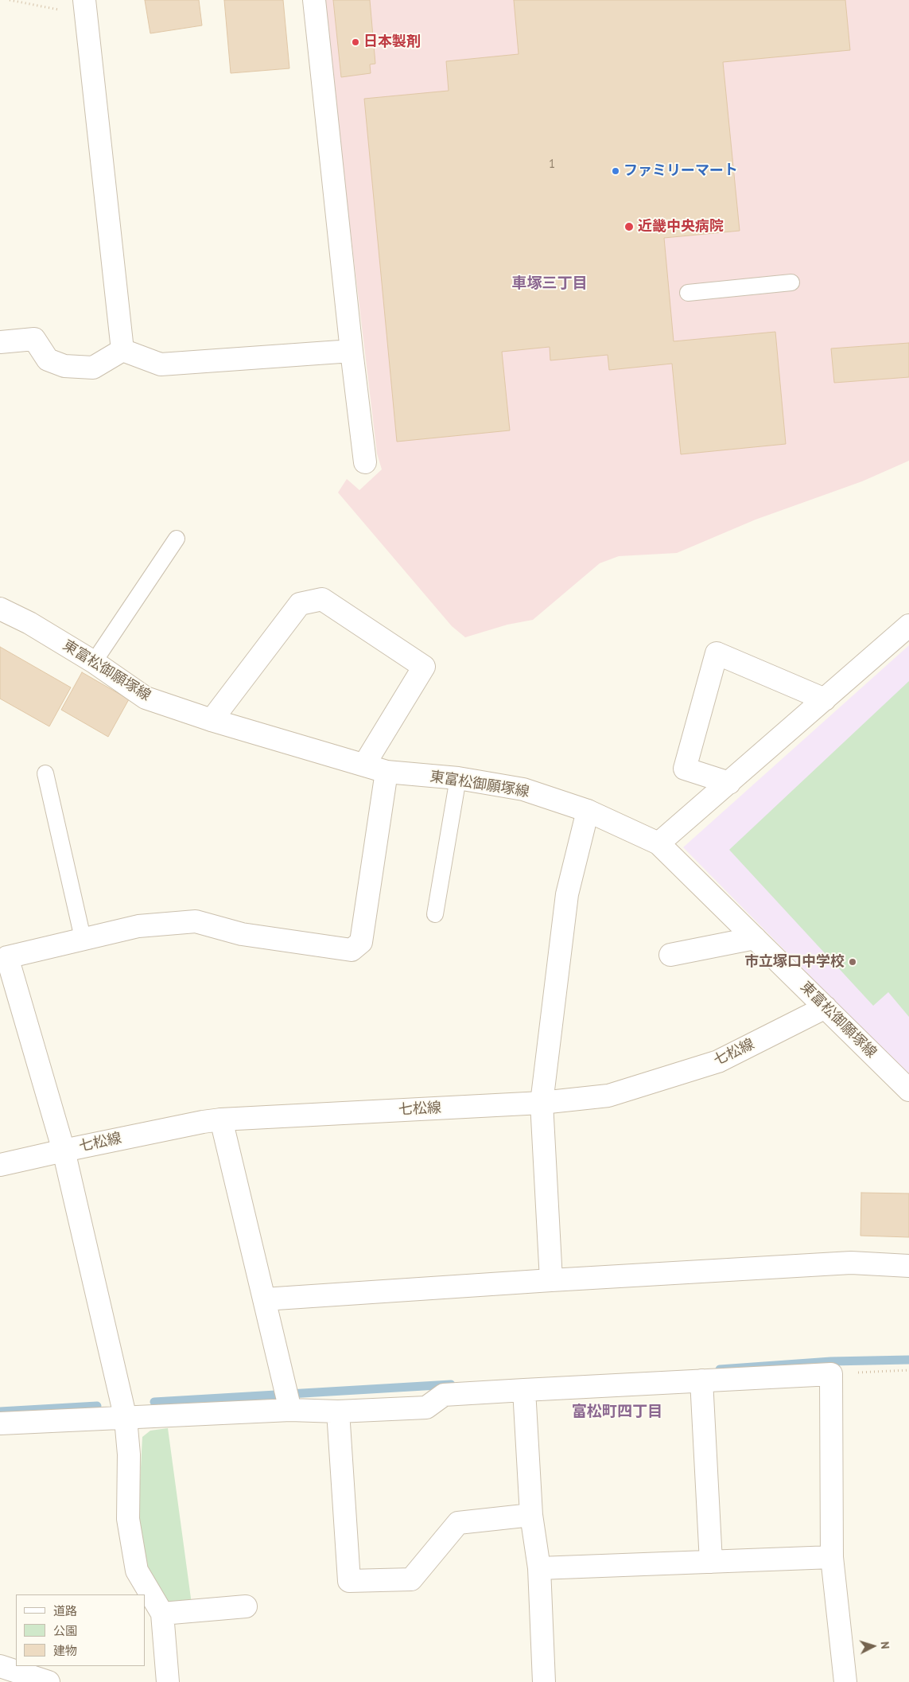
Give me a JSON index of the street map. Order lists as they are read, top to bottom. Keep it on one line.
{"streets":{"street":["東富松御願塚線","七松線"]},"crossings":[["東富松御願塚線","七松線"]],"districts":["車塚三丁目","富松町四丁目"],"places":["日本製剤","ファミリーマート","近畿中央病院","市立塚口中学校"],"house_numbers":["1"],"legend":["道路","公園","建物"],"north":"right"}
